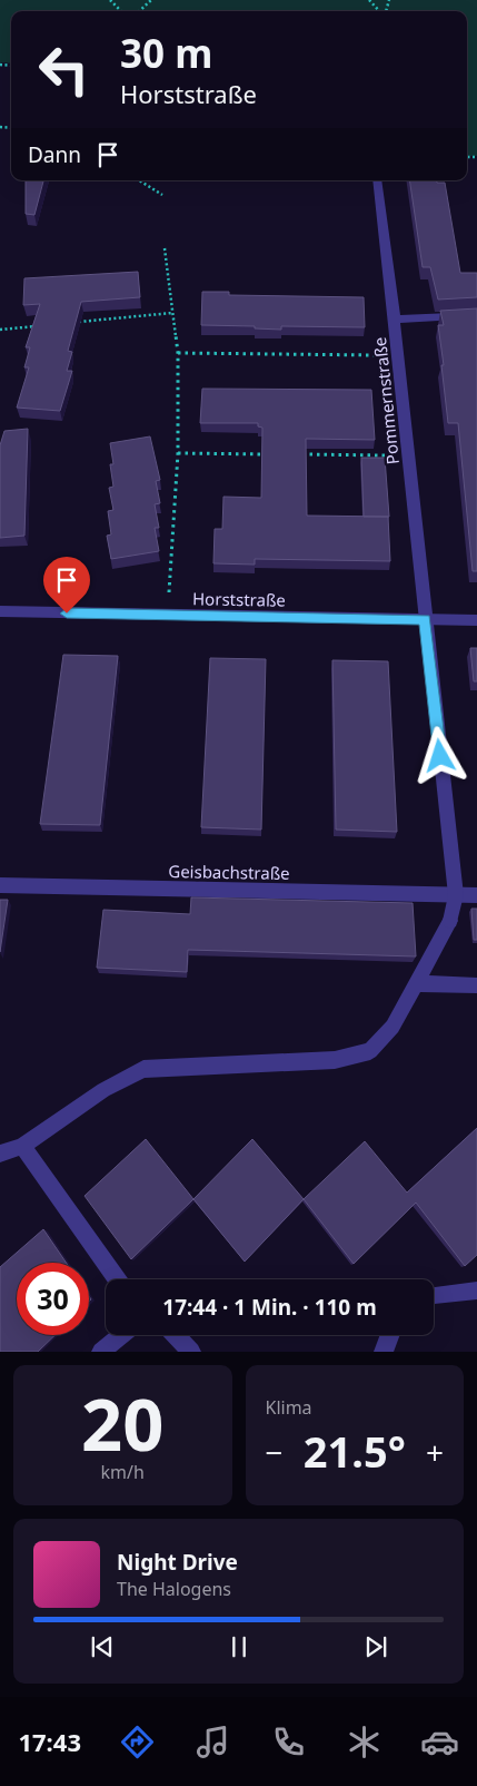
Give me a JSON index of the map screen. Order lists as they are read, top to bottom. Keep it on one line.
{"streets":{"street":["Pommernstraße","Horststraße","Geisbachstraße"]},"crossings":[["Pommernstraße","Horststraße"]],"page":{"turn":["30 m","Horststraße"],"then":"Dann","limit":"30","trip":"17:44 · 1 Min. · 110 m","tile":[["20","km/h"],"Klima"],"heat":["−","21.5°","+"],"song":["Night Drive","The Halogens"],"tabs":"17:43"}}
